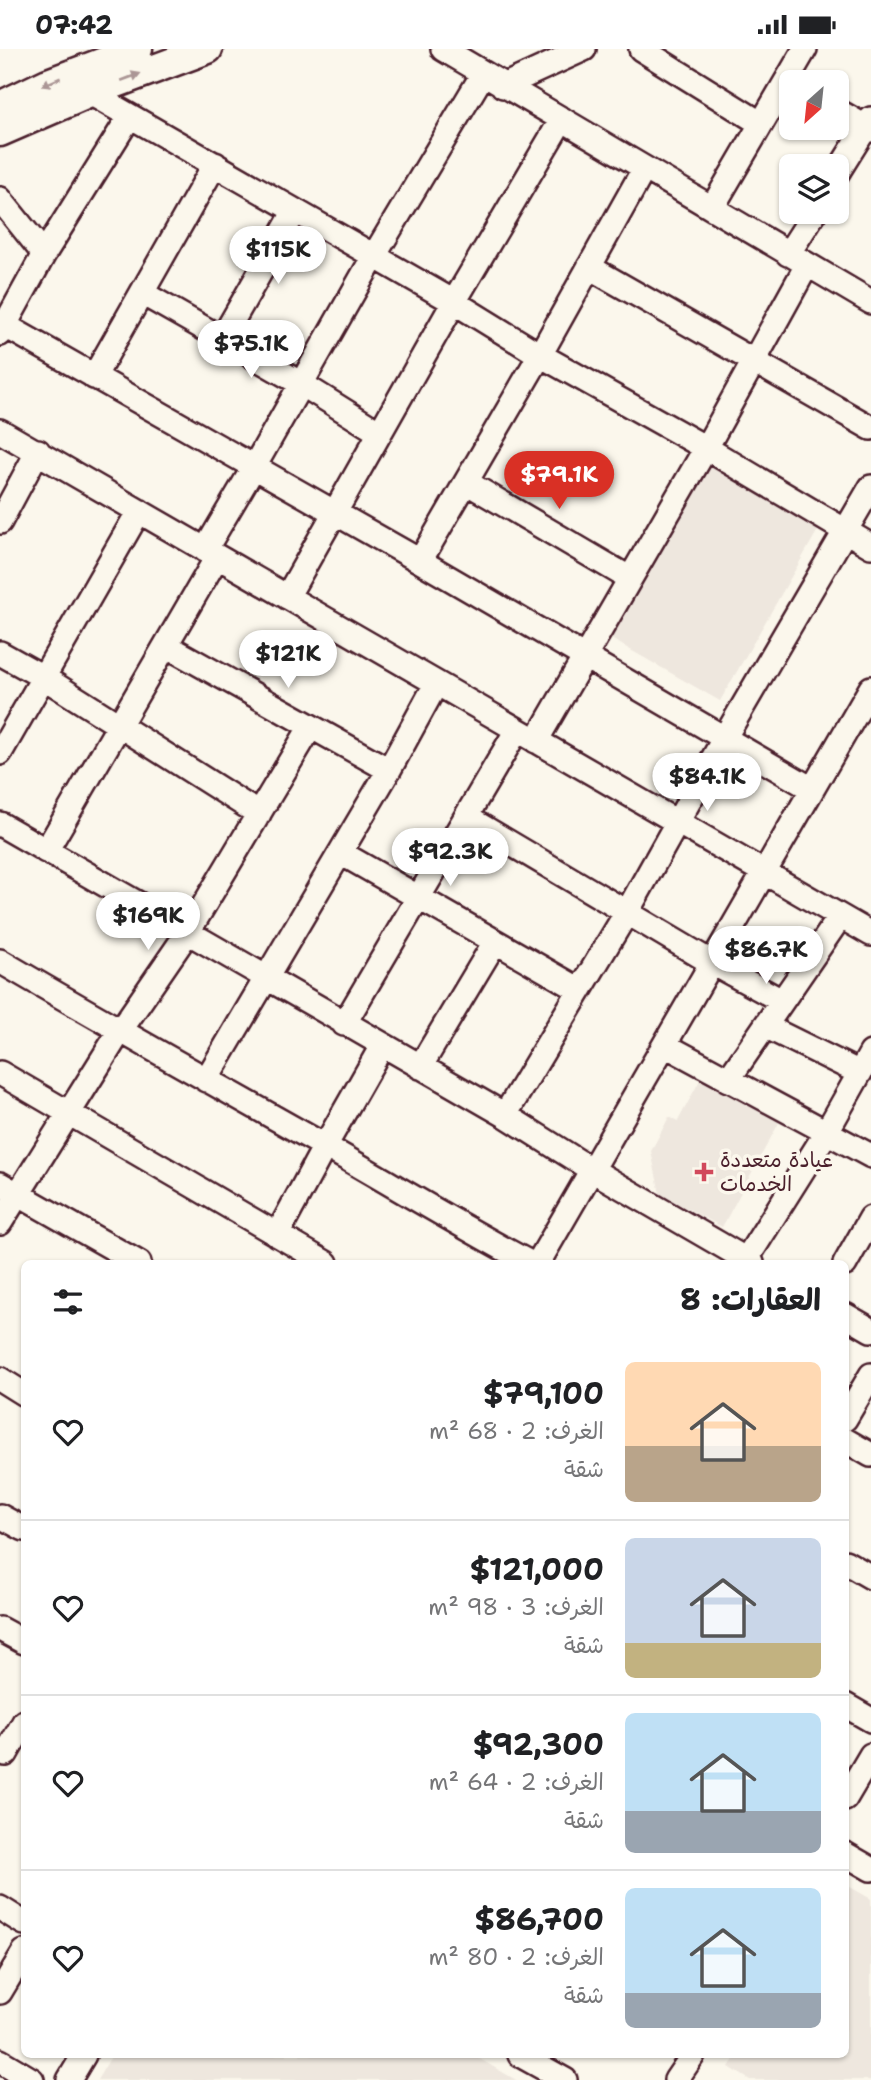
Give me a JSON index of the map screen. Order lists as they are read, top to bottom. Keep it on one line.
{"places":{"health":["عيادة متعددة الخدمات"]},"north":"bottom left","page":{"status":"07:42","price":["$115K","$75.1K","$79.1K","$121K","$84.1K","$92.3K","$169K","$86.7K"],"heading":"العقارات: 8","list":[{"name":"$79,100","note":"الغرف: 2 · 68 m² · شقة"},{"name":"$121,000","note":"الغرف: 3 · 98 m² · شقة"},{"name":"$92,300","note":"الغرف: 2 · 64 m² · شقة"},{"name":"$86,700","note":"الغرف: 2 · 80 m² · شقة"}]}}
